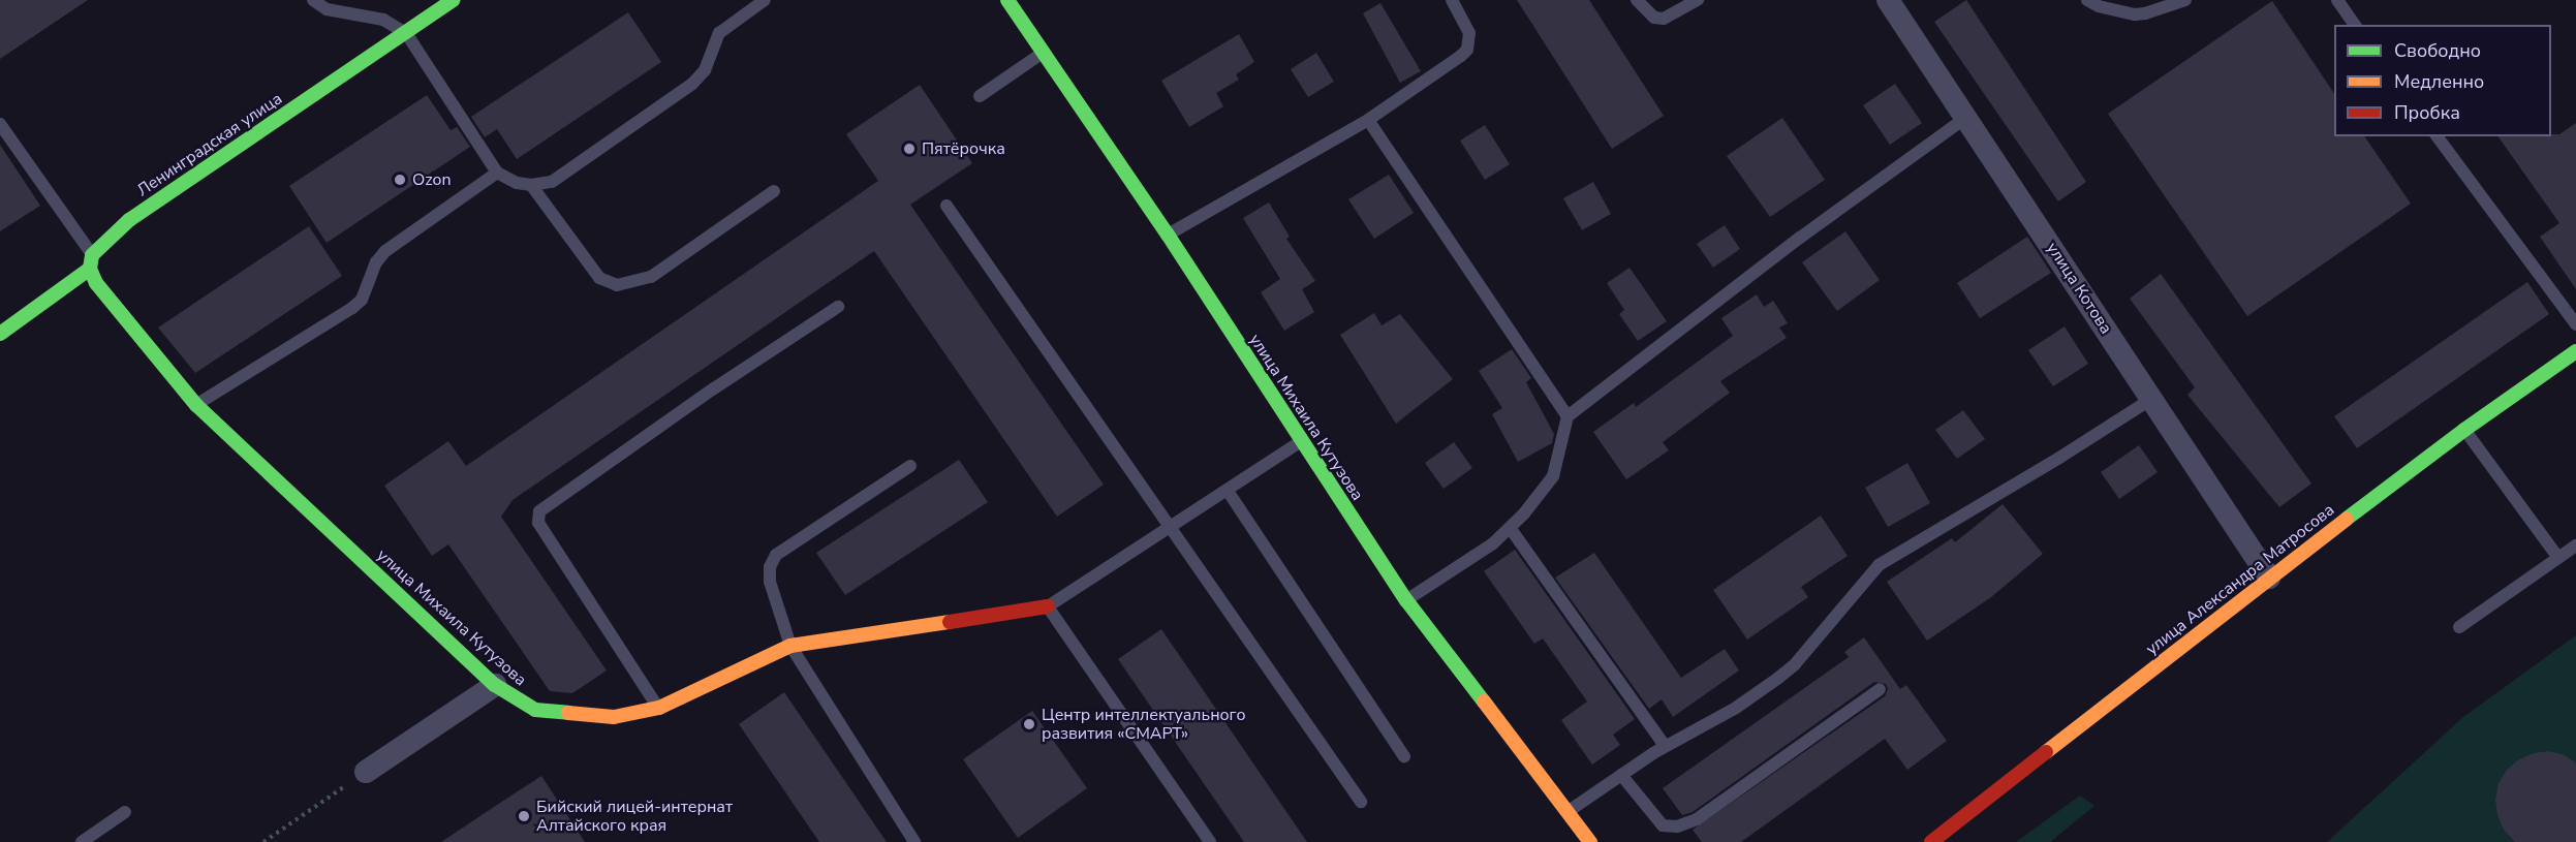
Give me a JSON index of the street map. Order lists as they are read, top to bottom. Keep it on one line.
{"streets":{"street":["Ленинградская улица","улица Котова","улица Михаила Кутузова","улица Александра Матросова"]},"crossings":[["Ленинградская улица","улица Михаила Кутузова"],["улица Котова","улица Александра Матросова"]],"places":["Пятёрочка","Ozon","Центр интеллектуального развития «СМАРТ»","Бийский лицей-интернат Алтайского края"],"legend":["Свободно","Медленно","Пробка"]}
